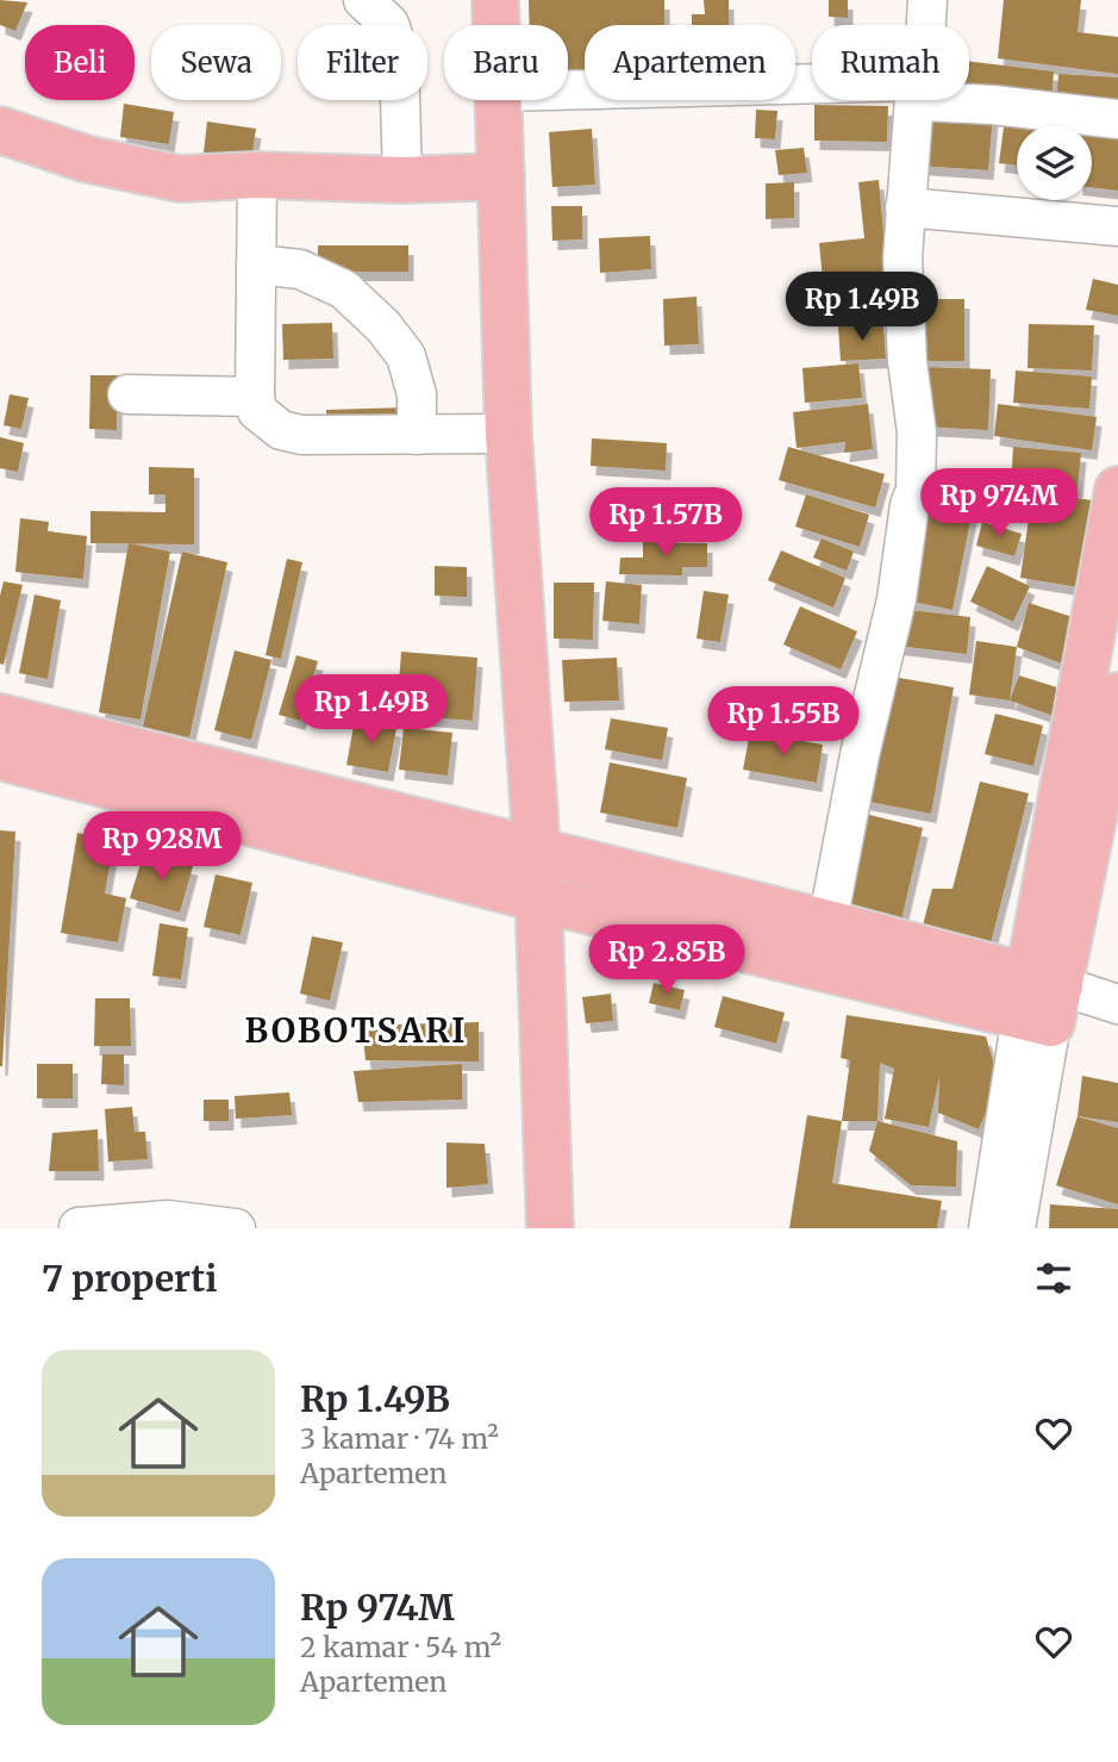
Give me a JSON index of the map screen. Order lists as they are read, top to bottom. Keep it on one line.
{"districts":["BOBOTSARI"],"page":{"chip":["Beli","Sewa","Filter","Baru","Apartemen","Rumah"],"price":["Rp 1.49B","Rp 974M","Rp 1.57B","Rp 1.49B","Rp 1.55B","Rp 928M","Rp 2.85B"],"heading":"7 properti","list":[{"name":"Rp 1.49B","note":"3 kamar · 74 m² · Apartemen"},{"name":"Rp 974M","note":"2 kamar · 54 m² · Apartemen"}]}}
